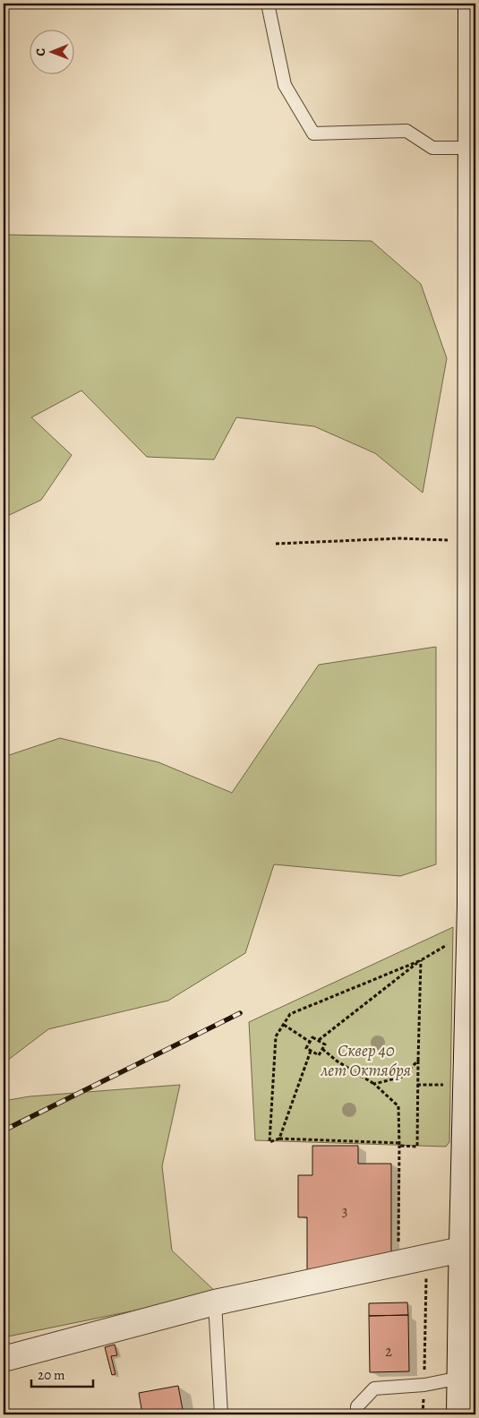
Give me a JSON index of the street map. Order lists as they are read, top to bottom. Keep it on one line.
{"parks":["Сквер 40 лет Октября"],"house_numbers":["3","2"],"scale_bar":"20 m","north":"left"}
